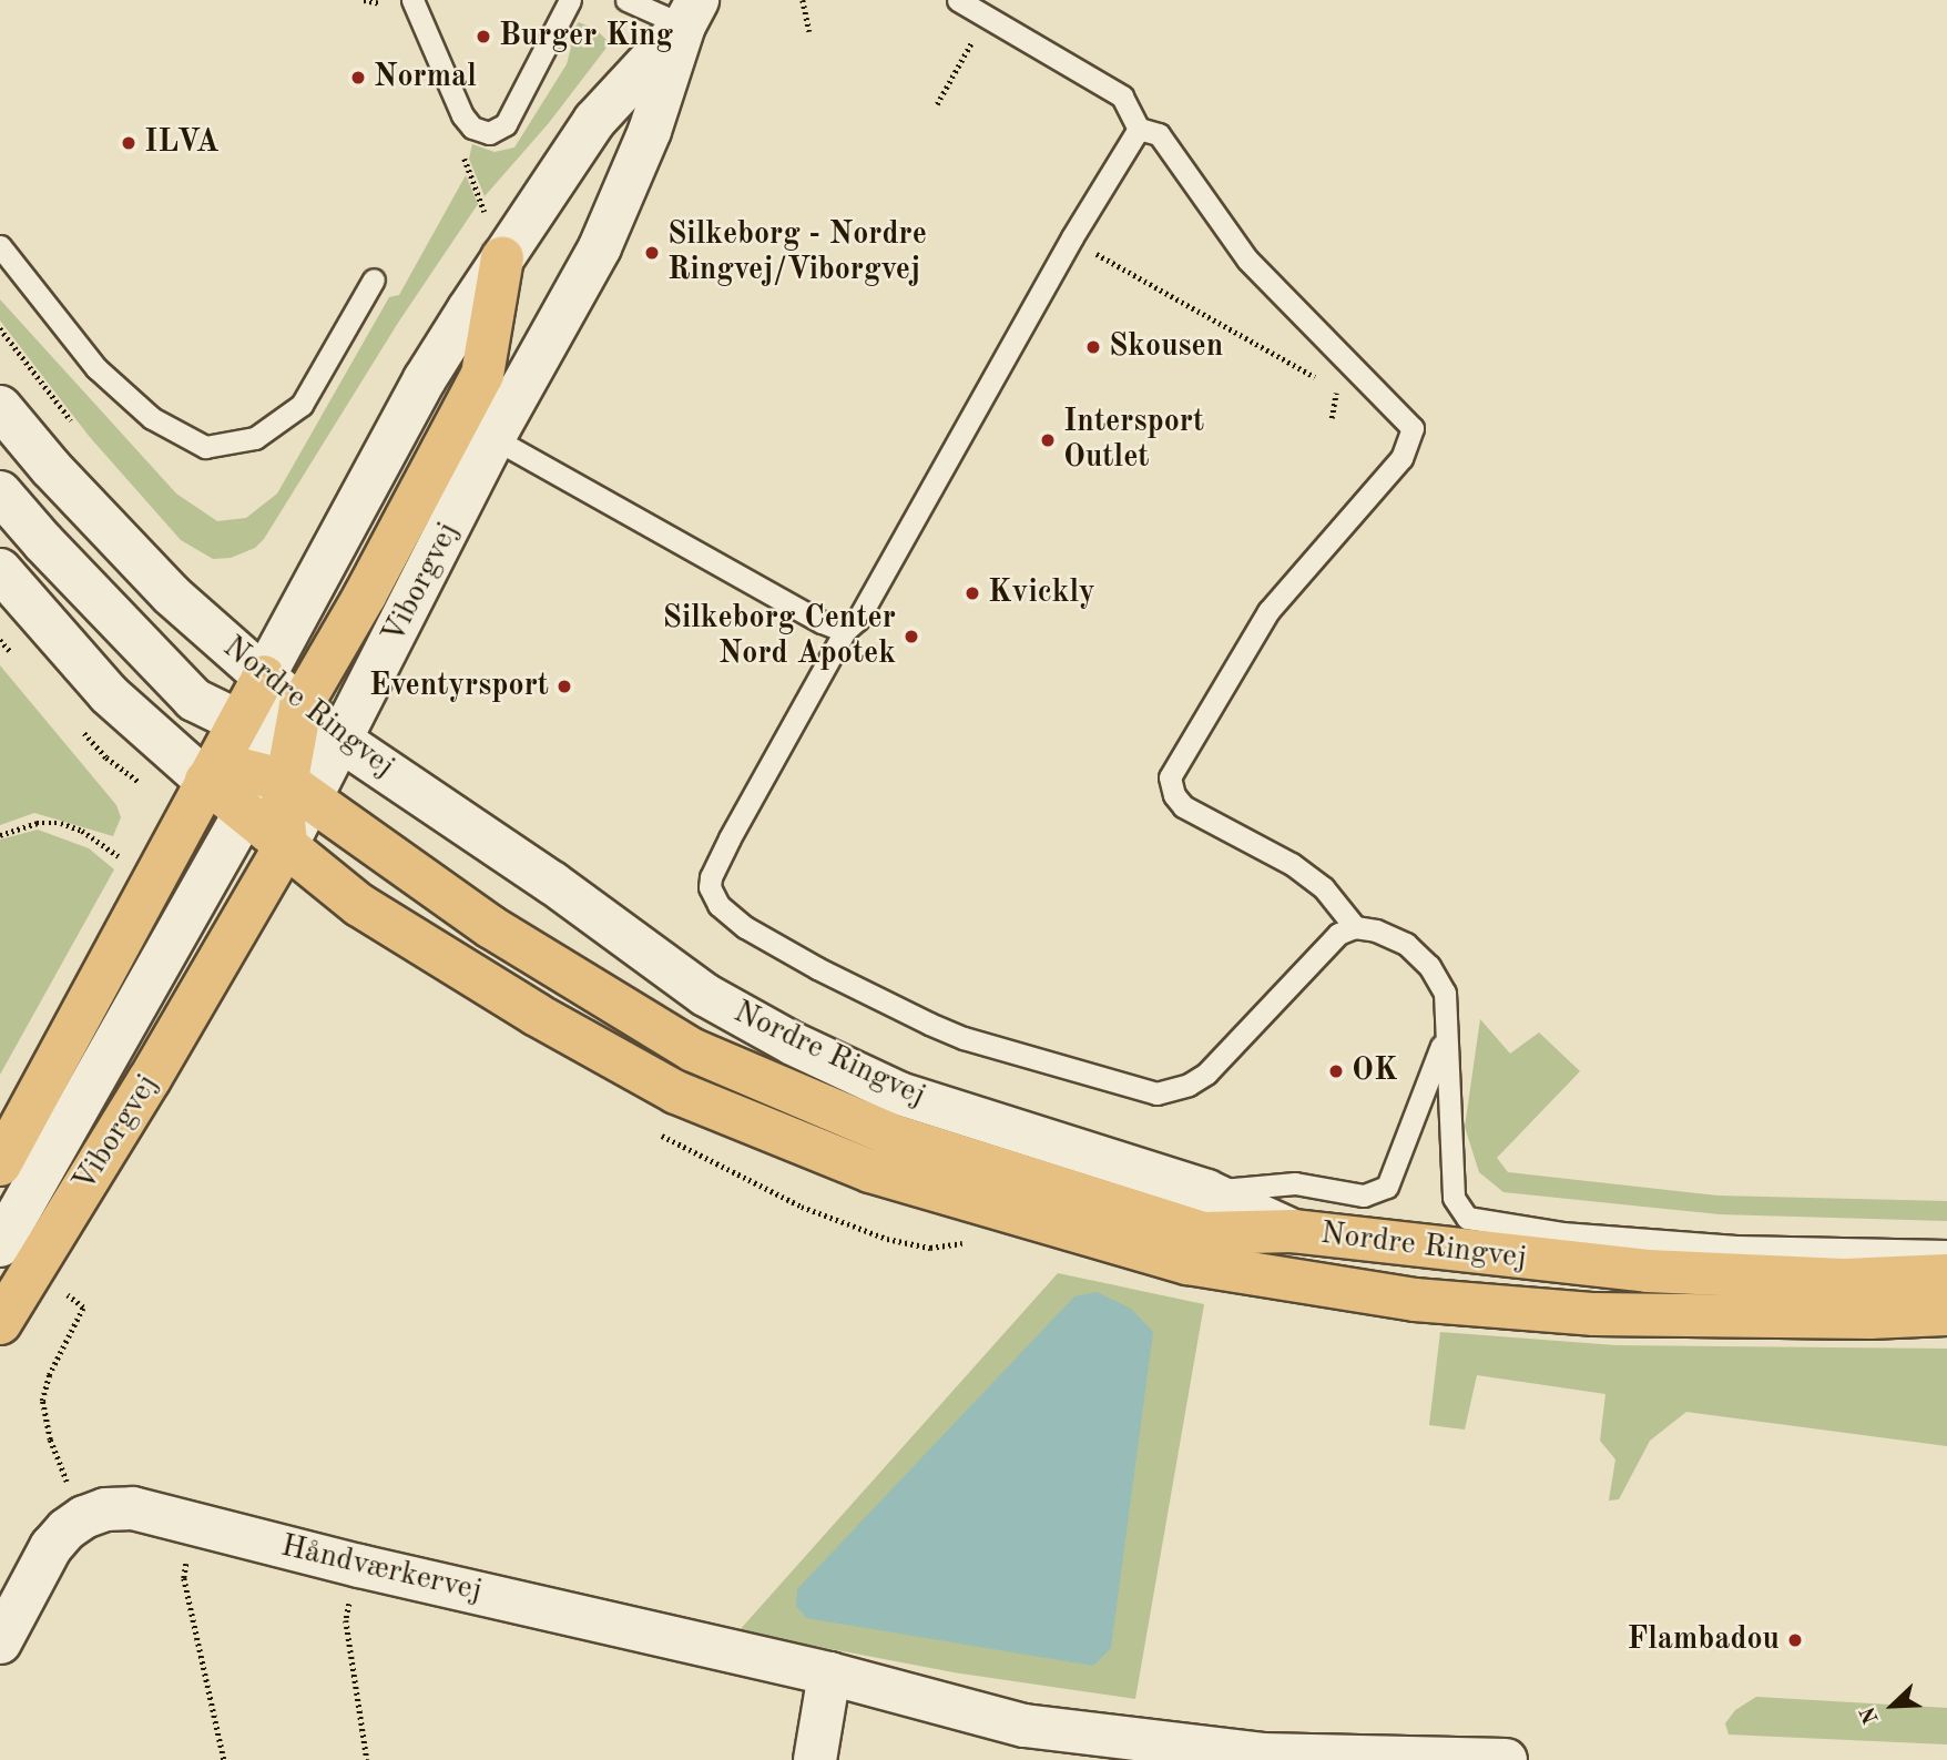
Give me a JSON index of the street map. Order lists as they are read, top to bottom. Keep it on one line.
{"streets":{"main road":["Viborgvej","Nordre Ringvej"],"street":["Håndværkervej"]},"crossings":[["Viborgvej","Nordre Ringvej"]],"places":["Burger King","Normal","ILVA","Silkeborg - Nordre Ringvej/Viborgvej","Skousen","Intersport Outlet","Kvickly","Silkeborg Center Nord Apotek","Eventyrsport","OK","Flambadou"],"north":"bottom left"}
